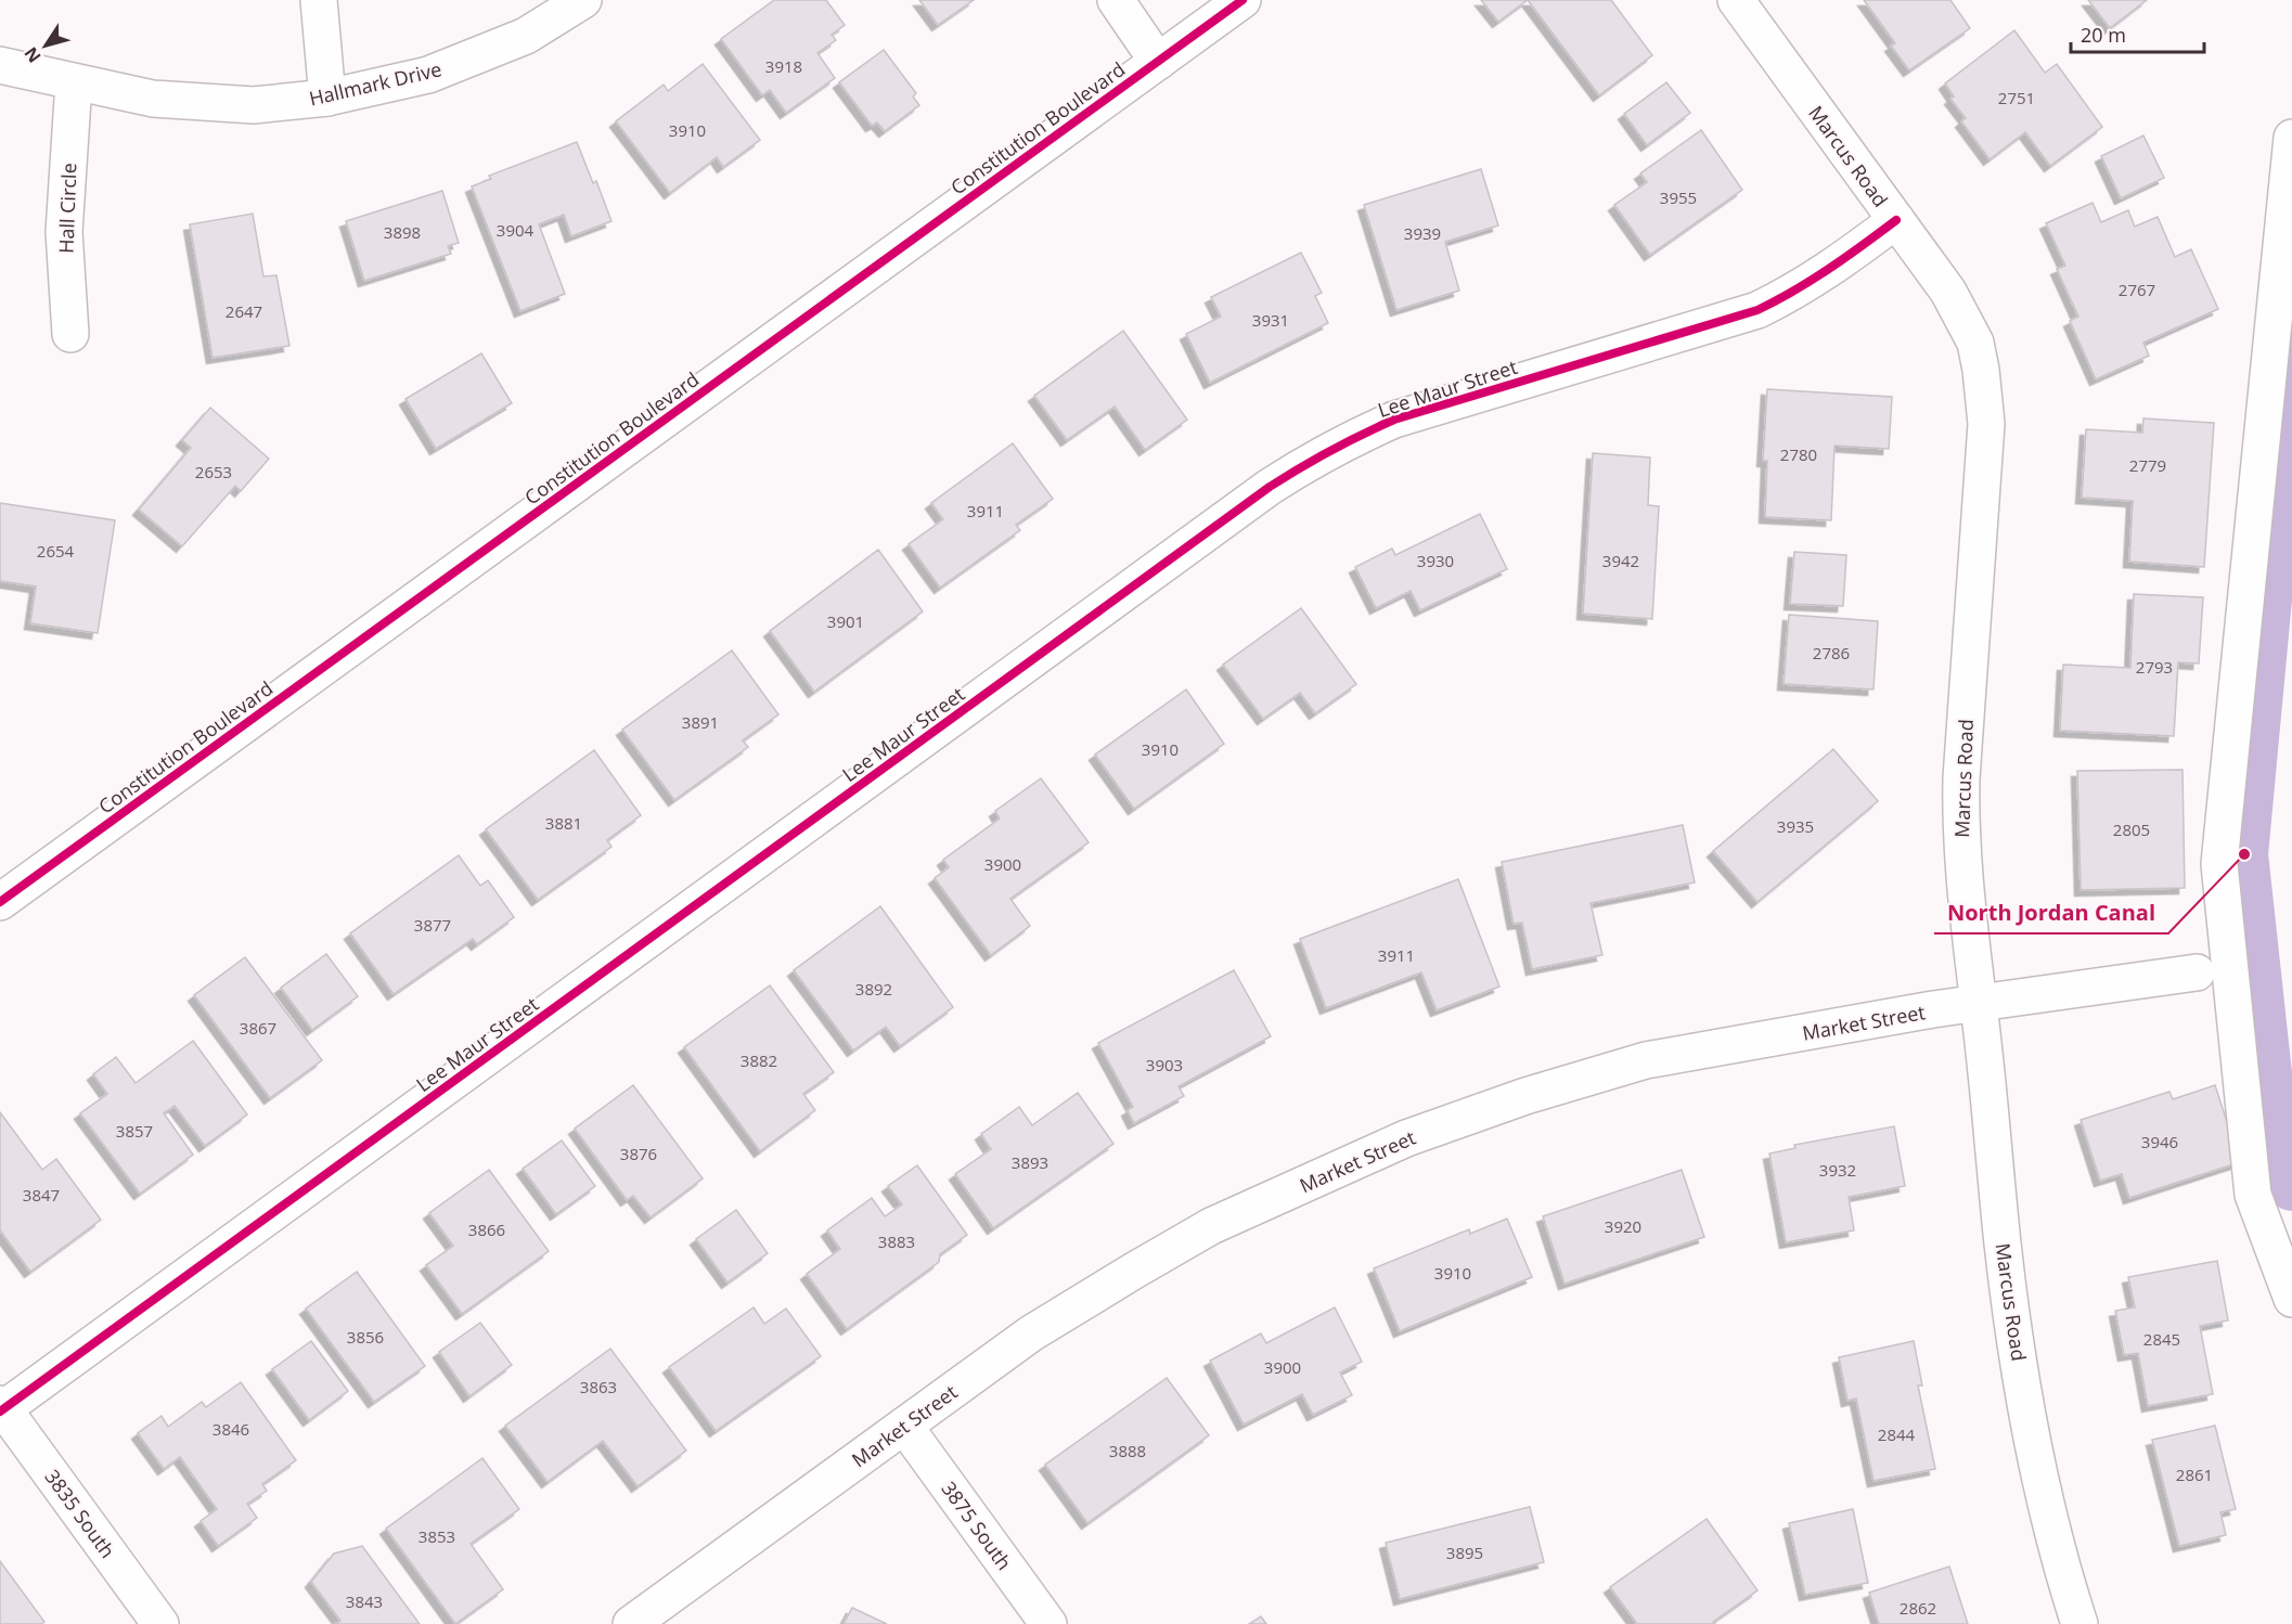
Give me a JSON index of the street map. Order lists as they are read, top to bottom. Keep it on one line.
{"streets":{"street":["Hallmark Drive","Constitution Boulevard","Marcus Road","Hall Circle","Lee Maur Street","Market Street","3835 South","3875 South"]},"crossings":[["Hallmark Drive","Hall Circle"],["Marcus Road","Lee Maur Street"],["Marcus Road","Market Street"],["Lee Maur Street","3835 South"],["Market Street","3875 South"]],"places":["North Jordan Canal"],"house_numbers":["3918","2751","3910","3955","3904","3898","3939","2767","2647","3931","2780","2779","2653","3911","2654","3930","3942","3901","2786","2793","3891","3910","3881","3935","2805","3900","3877","3911","3892","3867","3882","3903","3857","3946","3876","3893","3932","3847","3920","3866","3883","3910","3856","2845","3900","3863","3846","2844","3888","2861","3853","3895","3843","2862"],"scale_bar":"20 m","north":"bottom left"}
